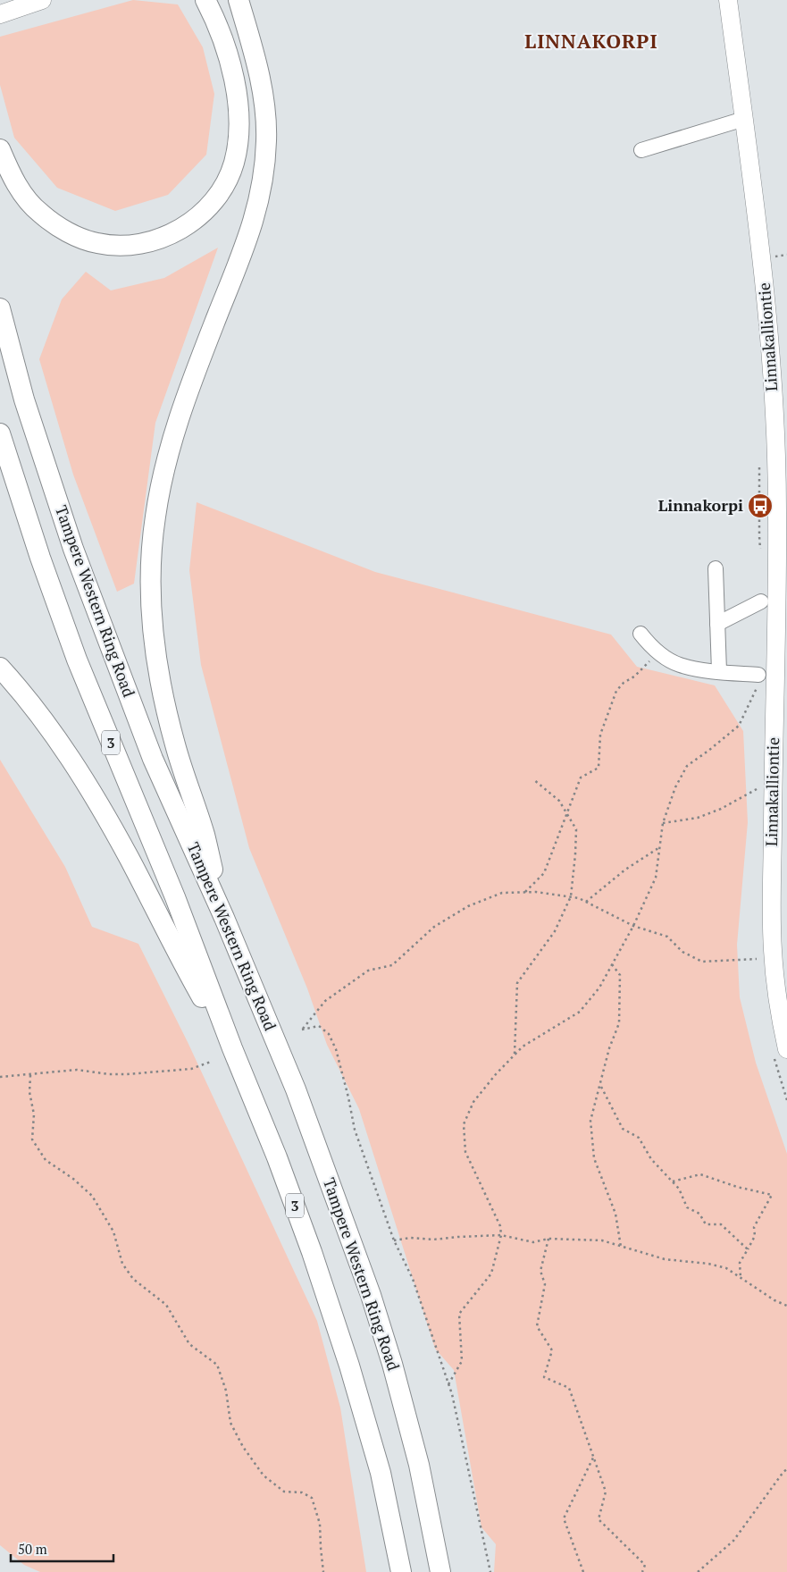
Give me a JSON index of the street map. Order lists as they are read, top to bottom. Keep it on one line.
{"streets":{"highway":["Tampere Western Ring Road","3"],"main road":["Linnakalliontie"]},"districts":["LINNAKORPI"],"places":{"bus stop":["Linnakorpi"]},"scale_bar":"50 m"}
